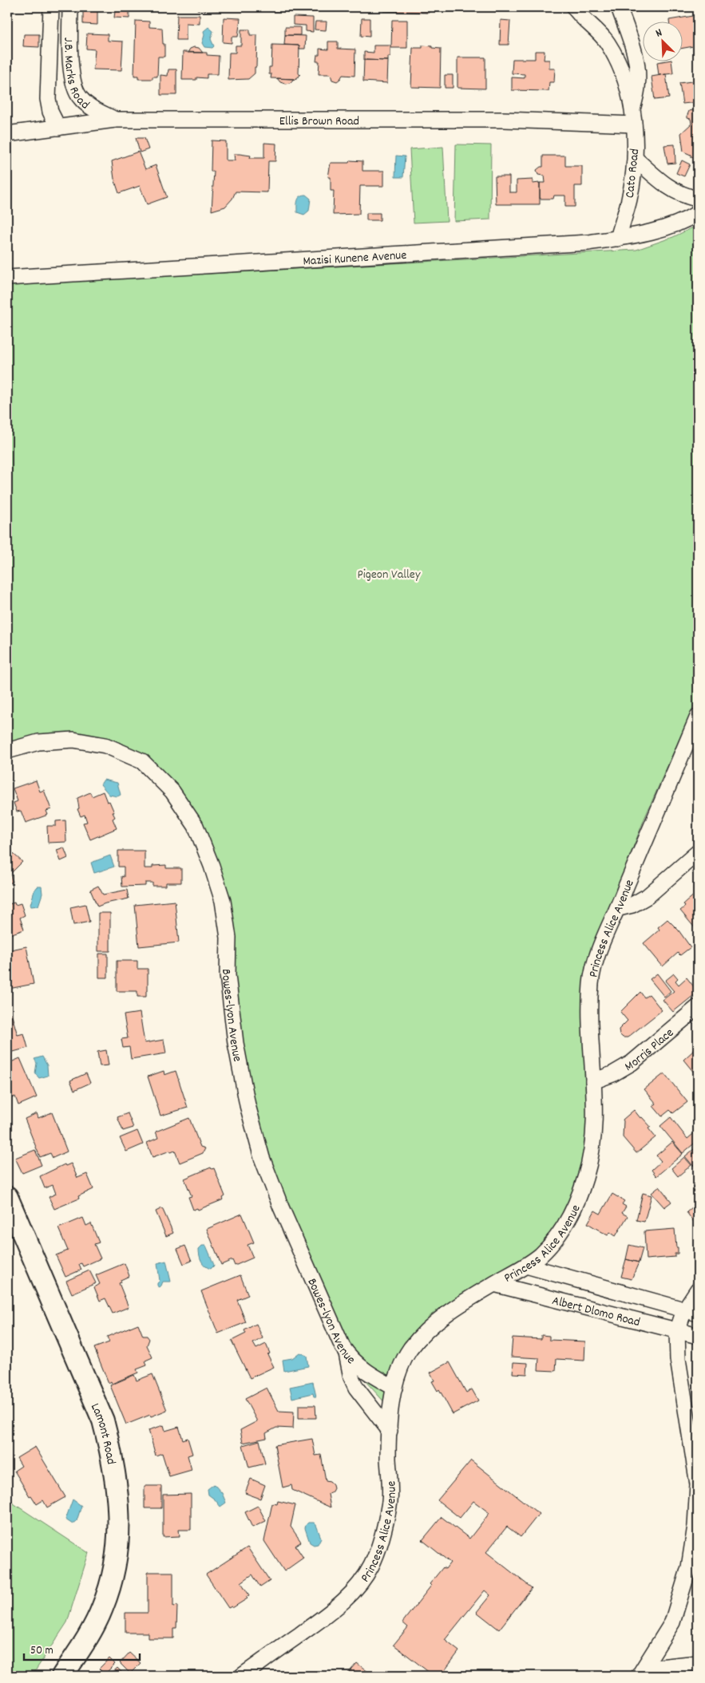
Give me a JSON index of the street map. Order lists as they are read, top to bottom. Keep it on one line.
{"streets":{"street":["J.B. Marks Road","Ellis Brown Road","Cato Road","Mazisi Kunene Avenue","Princess Alice Avenue","Bowes-lyon Avenue","Morris Place","Albert Dlomo Road","Lamont Road"]},"crossings":[["J.B. Marks Road","Ellis Brown Road"],["Ellis Brown Road","Cato Road"],["Cato Road","Mazisi Kunene Avenue"],["Princess Alice Avenue","Bowes-lyon Avenue"],["Princess Alice Avenue","Morris Place"],["Princess Alice Avenue","Albert Dlomo Road"]],"parks":["Pigeon Valley"],"scale_bar":"50 m","north":"top left"}
